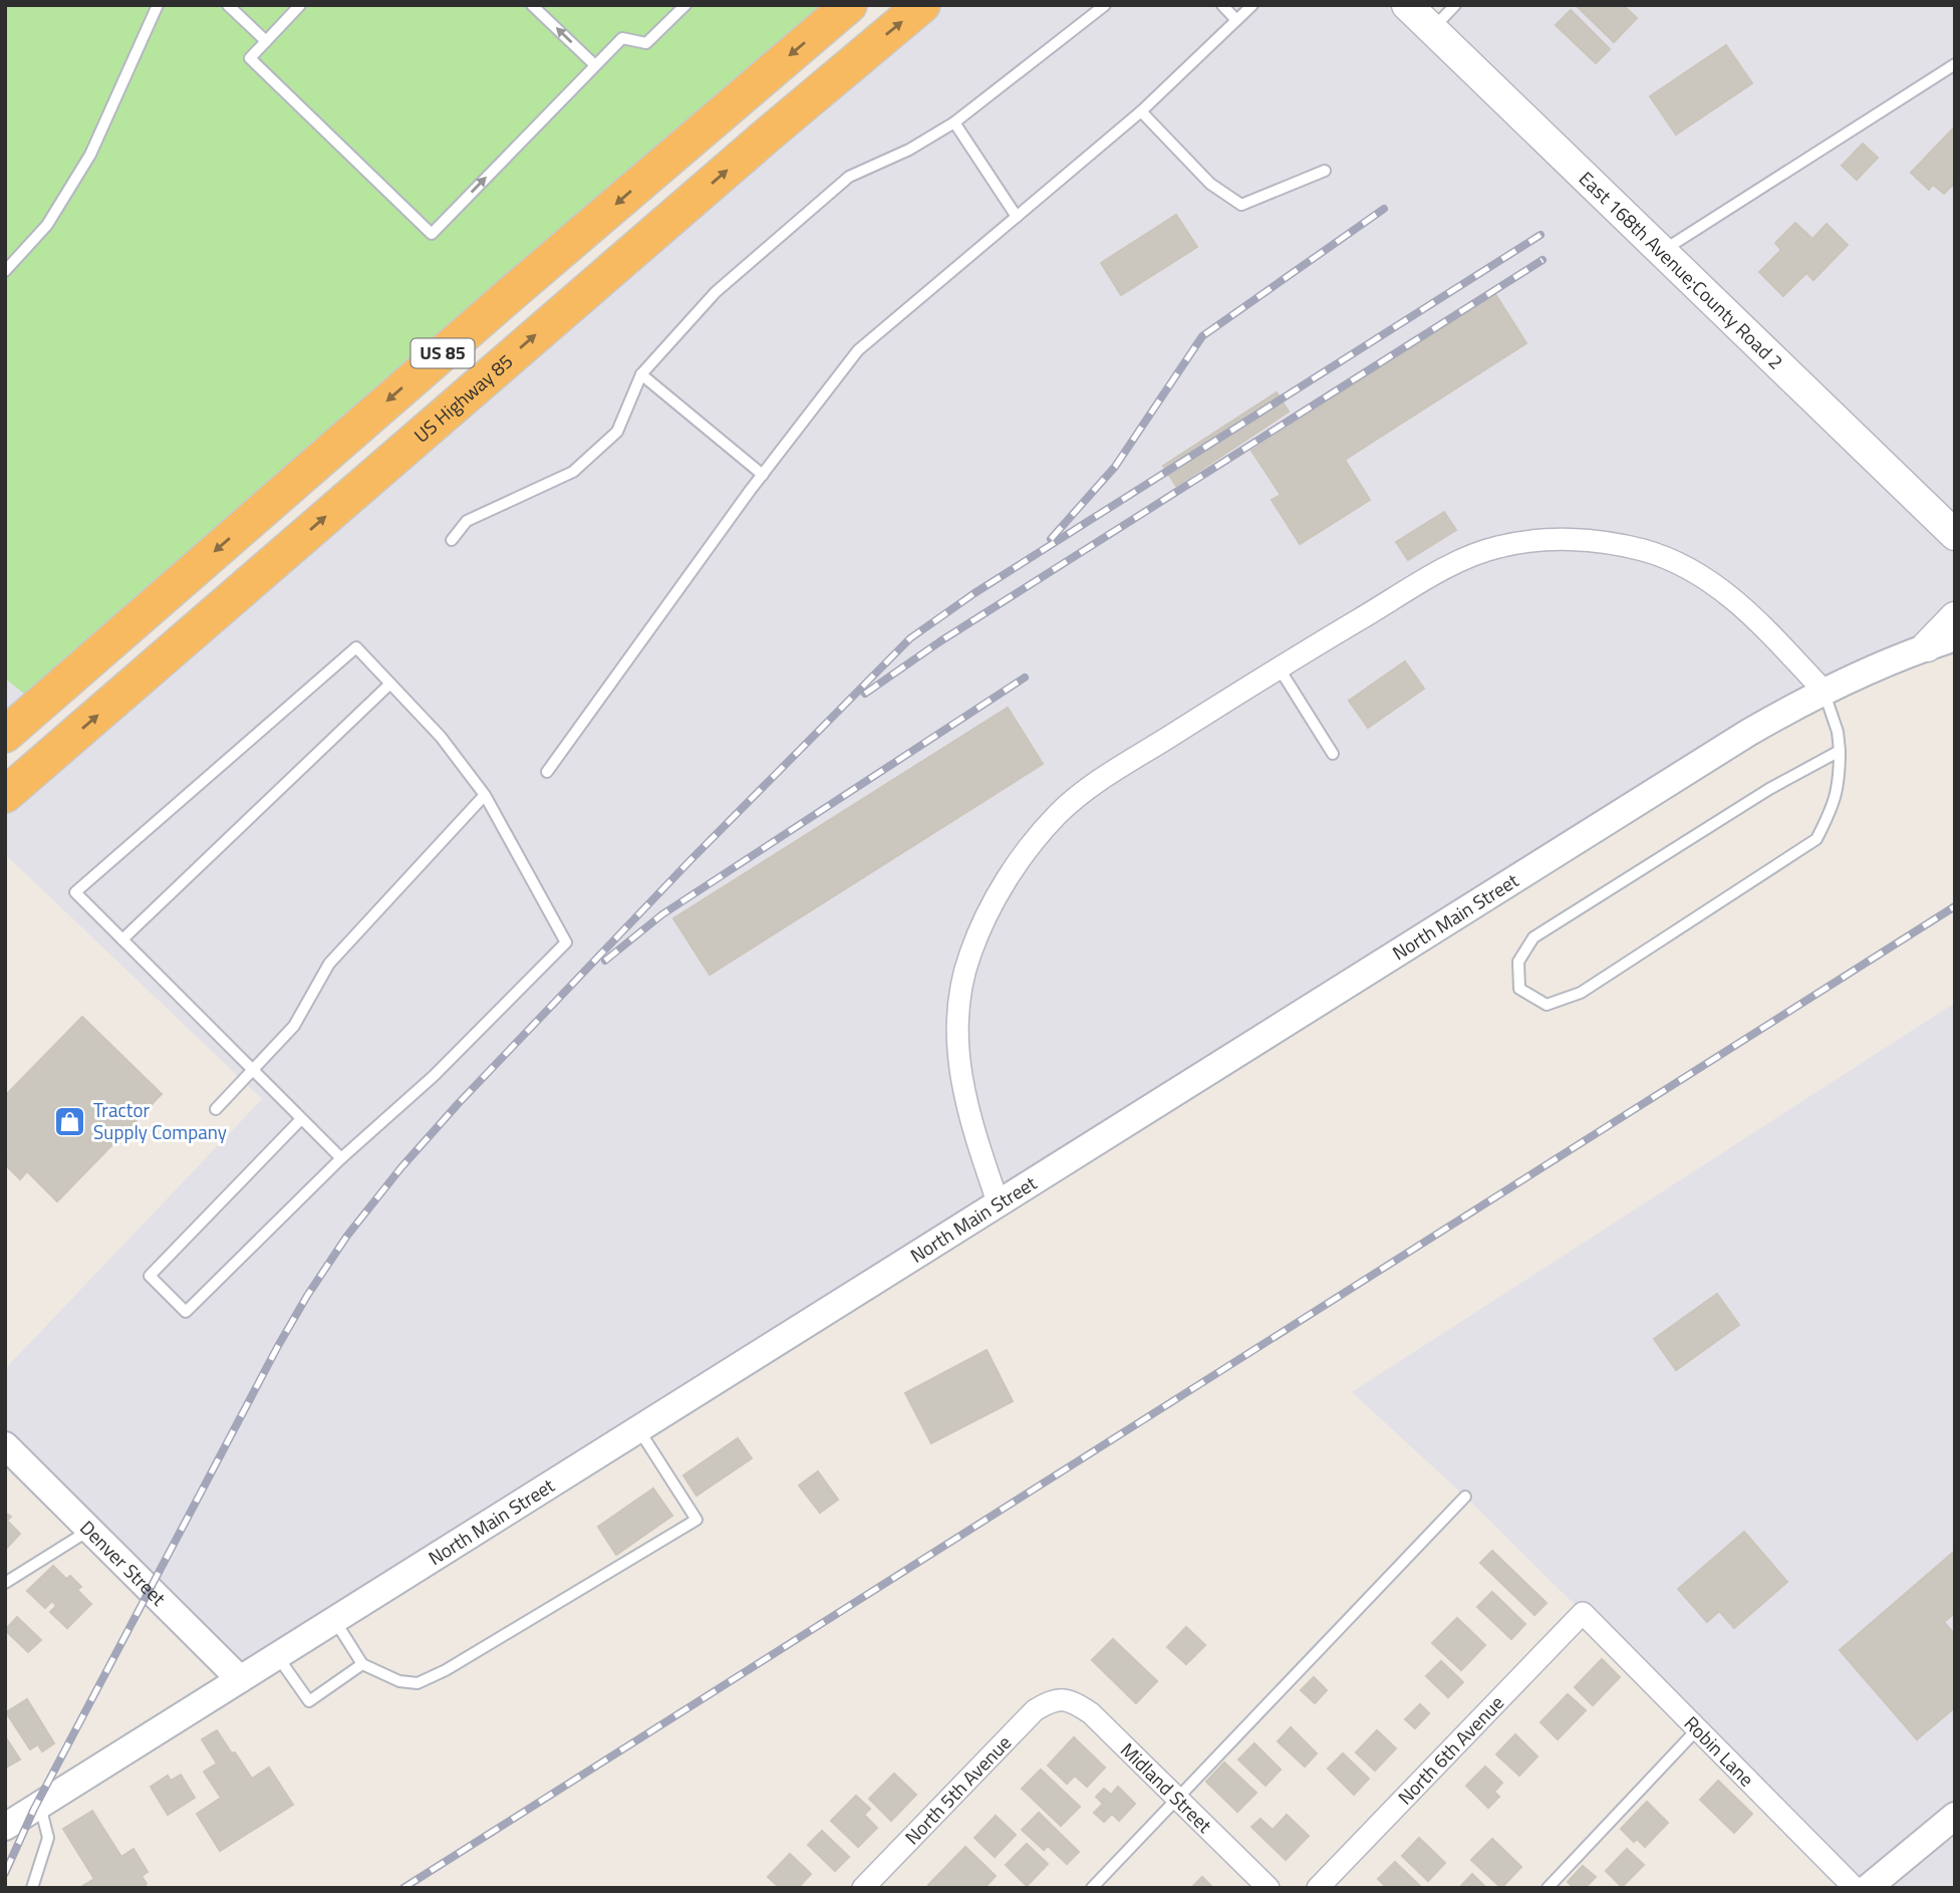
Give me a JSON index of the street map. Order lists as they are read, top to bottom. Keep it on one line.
{"streets":{"highway":["US 85","US Highway 85"],"main road":["East 168th Avenue;County Road 2"],"street":["North Main Street","Denver Street","Robin Lane","North 6th Avenue","Midland Street","North 5th Avenue"]},"crossings":[["North Main Street","Denver Street"],["Robin Lane","North 6th Avenue"],["Midland Street","North 5th Avenue"]],"places":{"shop":["Tractor Supply Company"]}}
